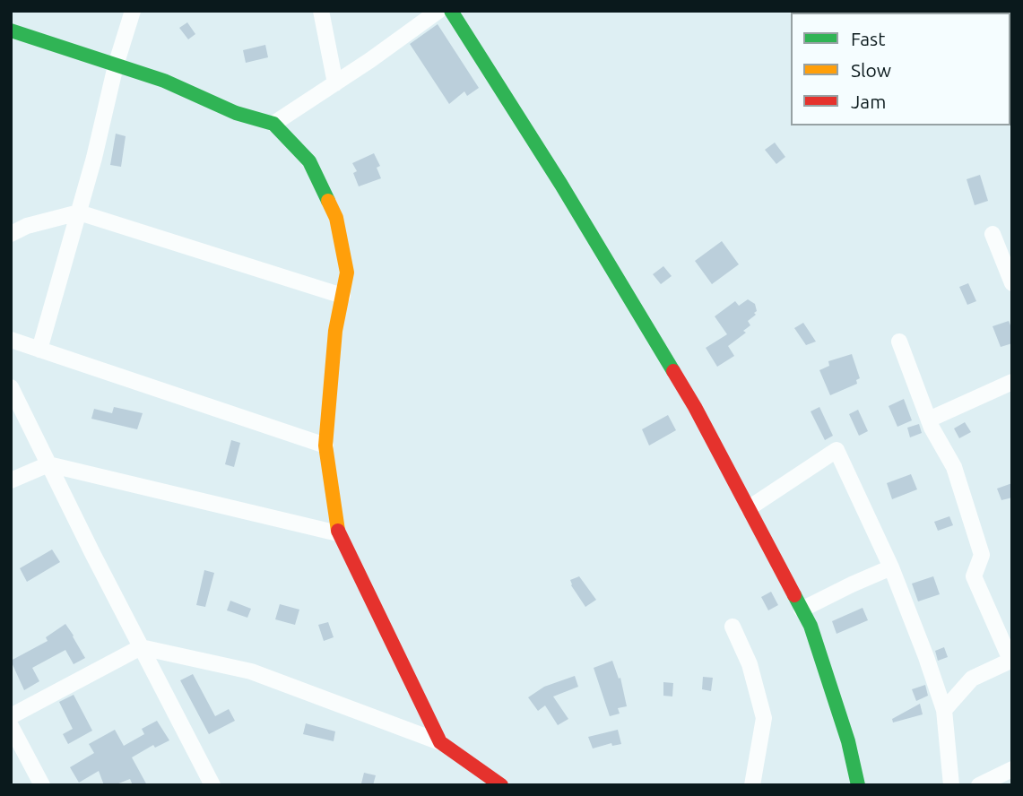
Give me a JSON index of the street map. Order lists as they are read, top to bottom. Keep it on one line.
{"legend":["Fast","Slow","Jam"]}
